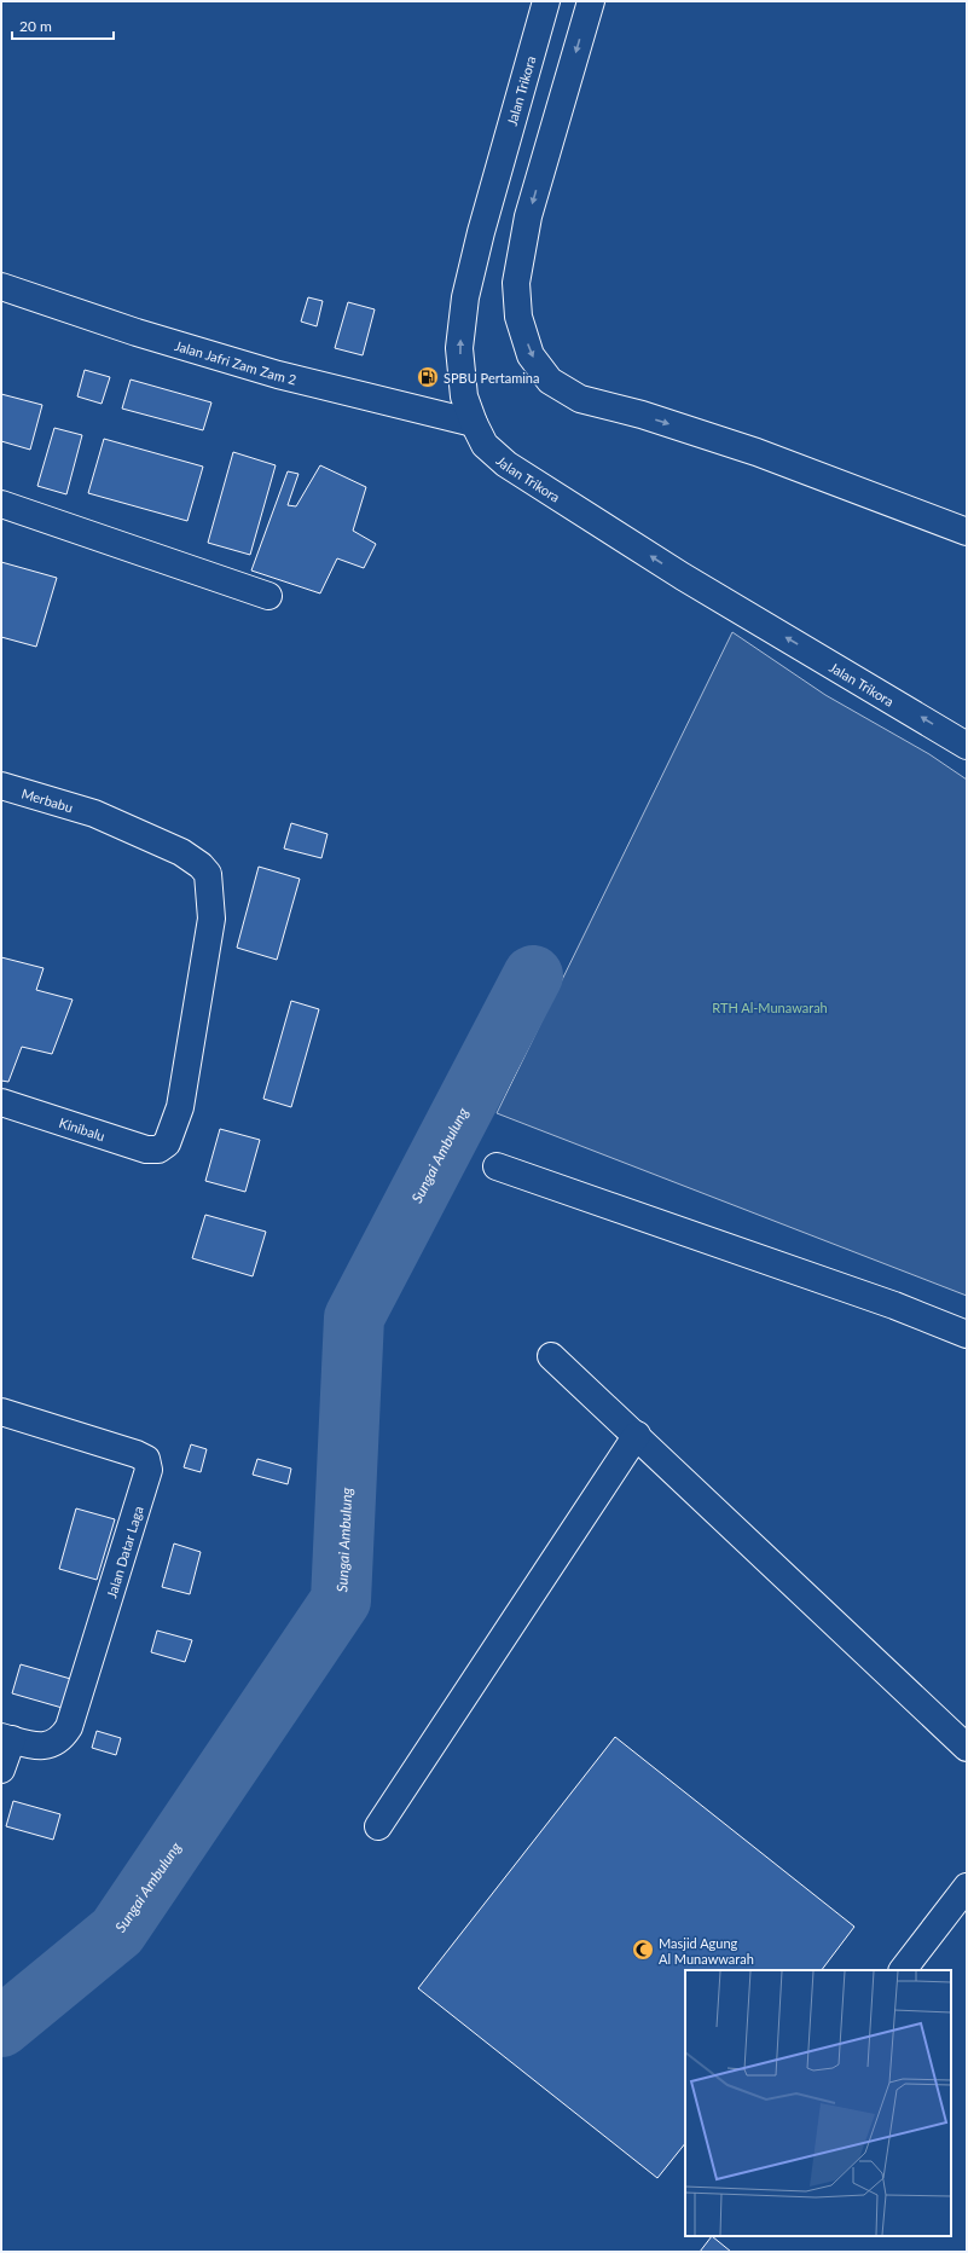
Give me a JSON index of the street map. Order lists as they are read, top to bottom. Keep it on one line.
{"streets":{"street":["Jalan Trikora","Jalan Jafri Zam Zam 2","Merbabu","Kinibalu","Jalan Datar Laga"]},"crossings":[["Jalan Trikora","Jalan Jafri Zam Zam 2"],["Merbabu","Kinibalu"]],"one_way":["Jalan Trikora"],"water":["Sungai Ambulung"],"parks":["RTH Al-Munawarah"],"places":{"fuel station":["SPBU Pertamina"],"mosque":["Masjid Agung Al Munawwarah"]},"scale_bar":"20 m"}
